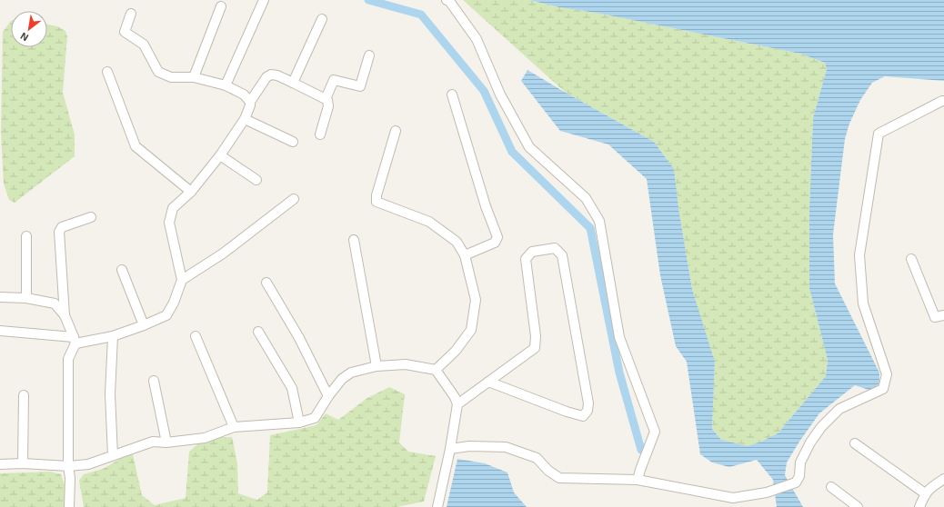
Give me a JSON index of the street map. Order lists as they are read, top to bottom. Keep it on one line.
{"north":"bottom left"}
